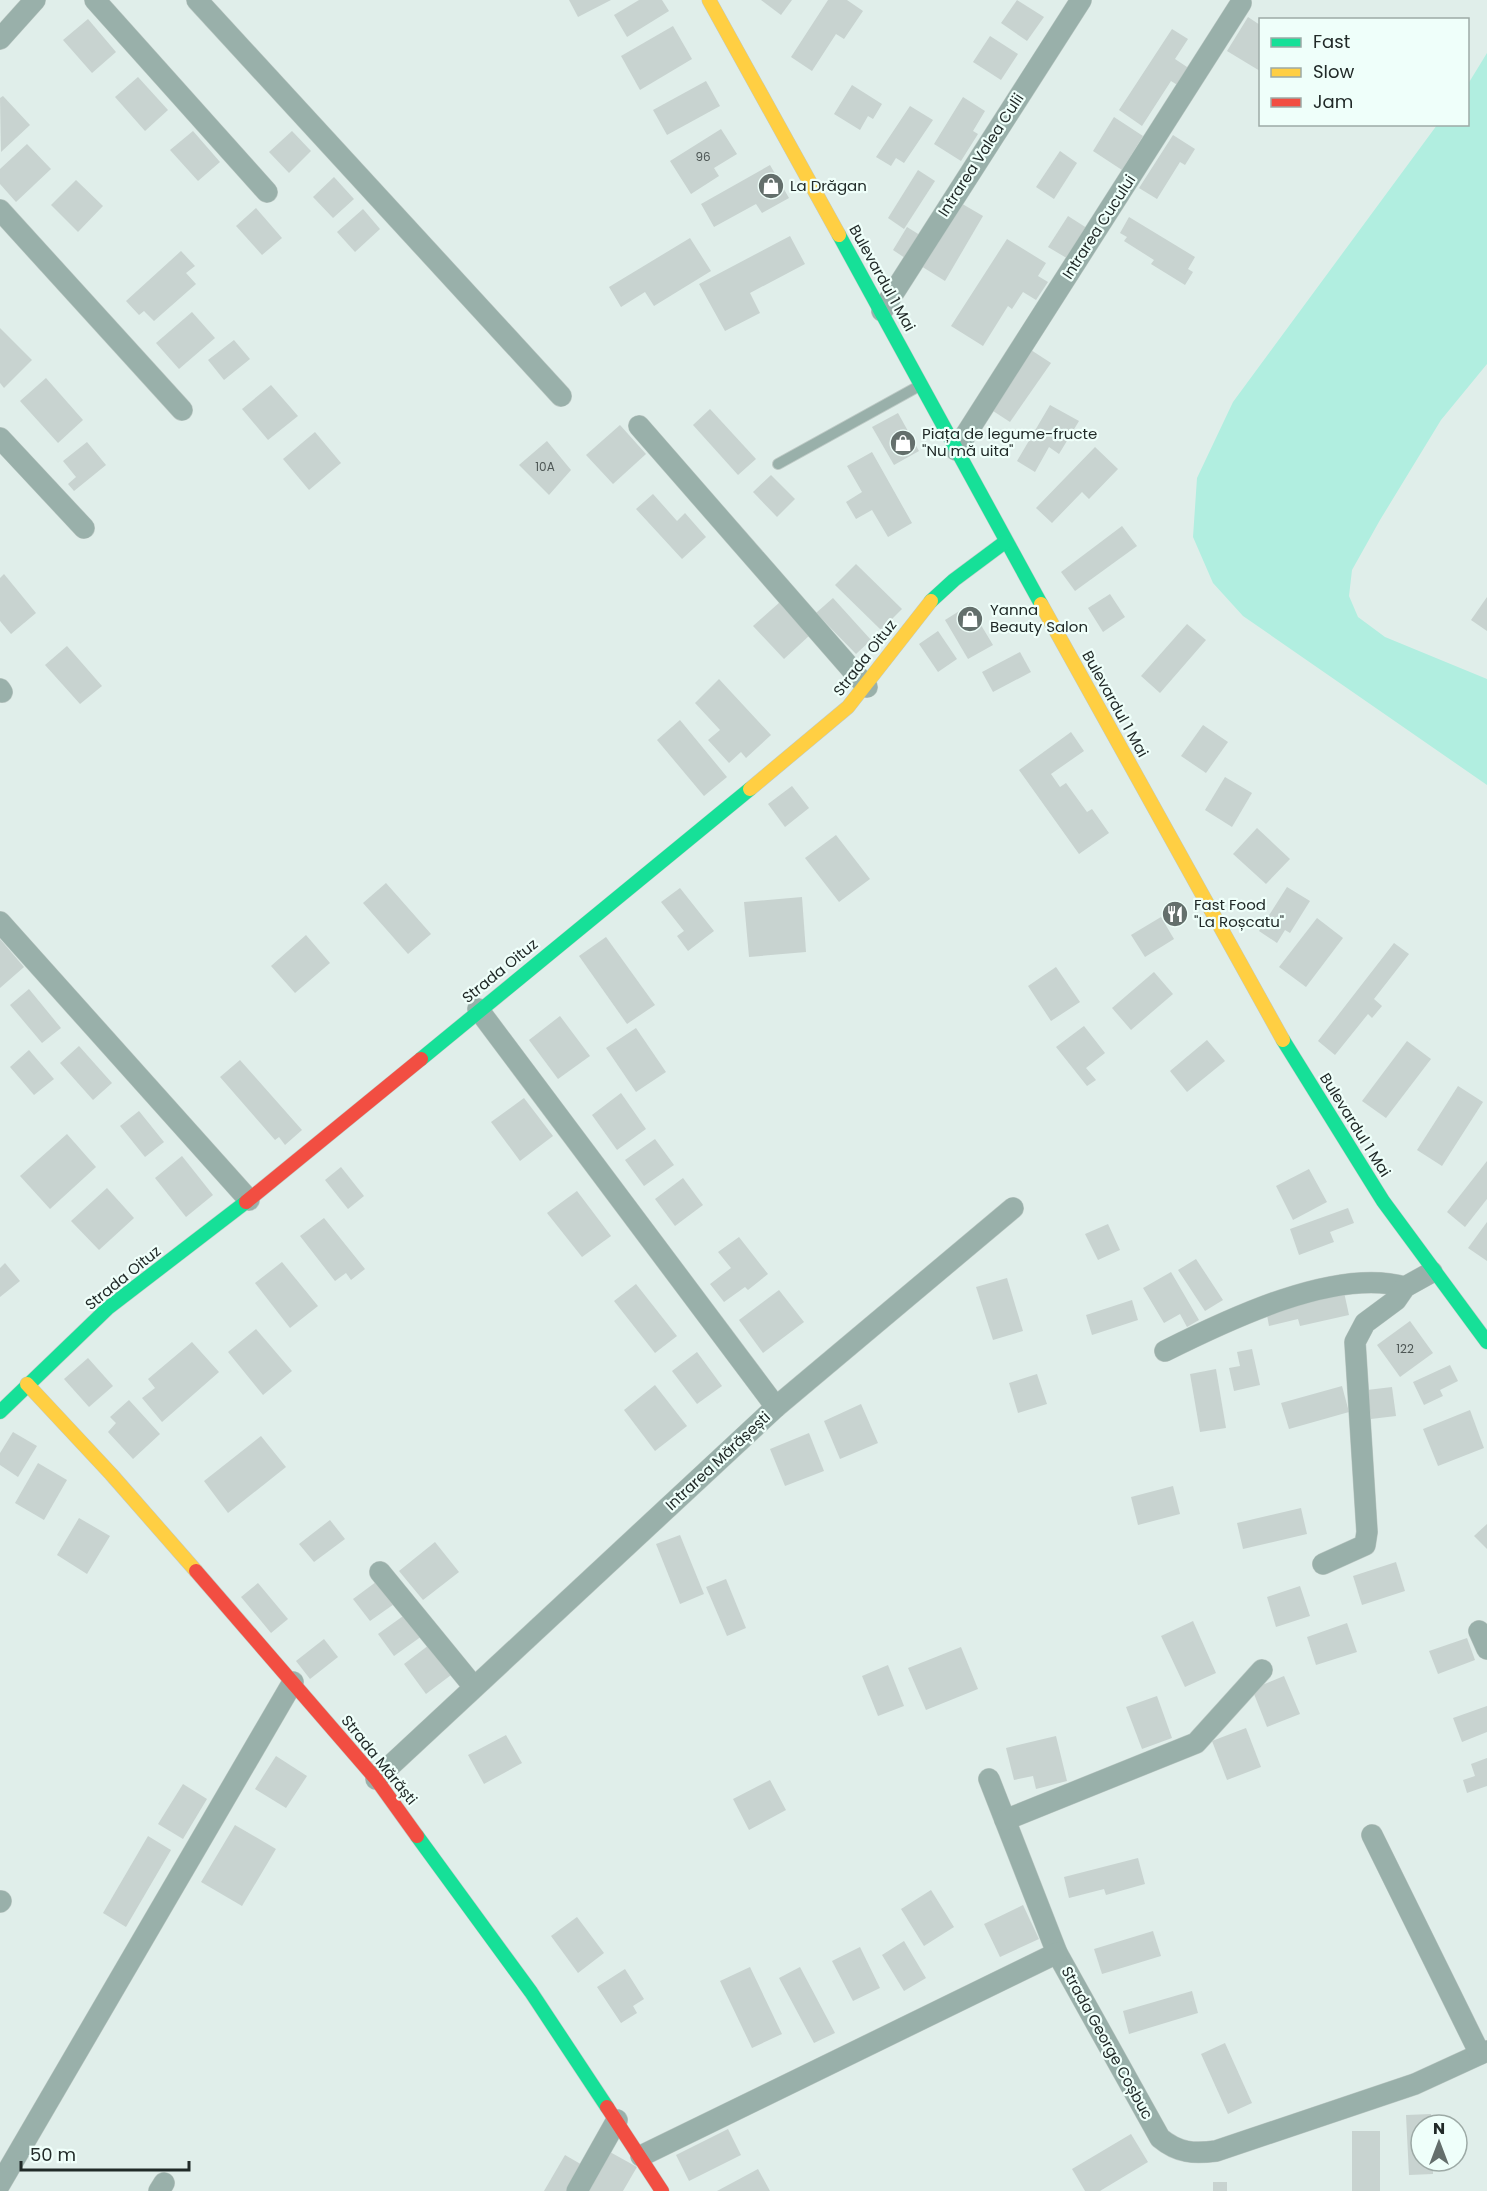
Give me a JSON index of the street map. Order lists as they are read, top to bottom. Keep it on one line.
{"streets":{"street":["Intrarea Valea Culii","Intrarea Cucului","Bulevardul 1 Mai","Strada Oituz","Intrarea Mărășești","Strada Mărăști","Strada George Coșbuc"]},"crossings":[["Intrarea Valea Culii","Bulevardul 1 Mai"],["Intrarea Cucului","Bulevardul 1 Mai"],["Bulevardul 1 Mai","Strada Oituz"],["Strada Oituz","Intrarea Mărășești"],["Strada Oituz","Strada Mărăști"],["Intrarea Mărășești","Strada Mărăști"],["Strada Mărăști","Strada George Coșbuc"]],"places":{"shop":["La Drăgan","Piața de legume-fructe \"Nu mă uita\"","Yanna Beauty Salon"],"restaurant":["Fast Food \"La Roșcatu\""]},"house_numbers":["96","10A","122"],"legend":["Fast","Slow","Jam"],"scale_bar":"50 m","north":"top"}
